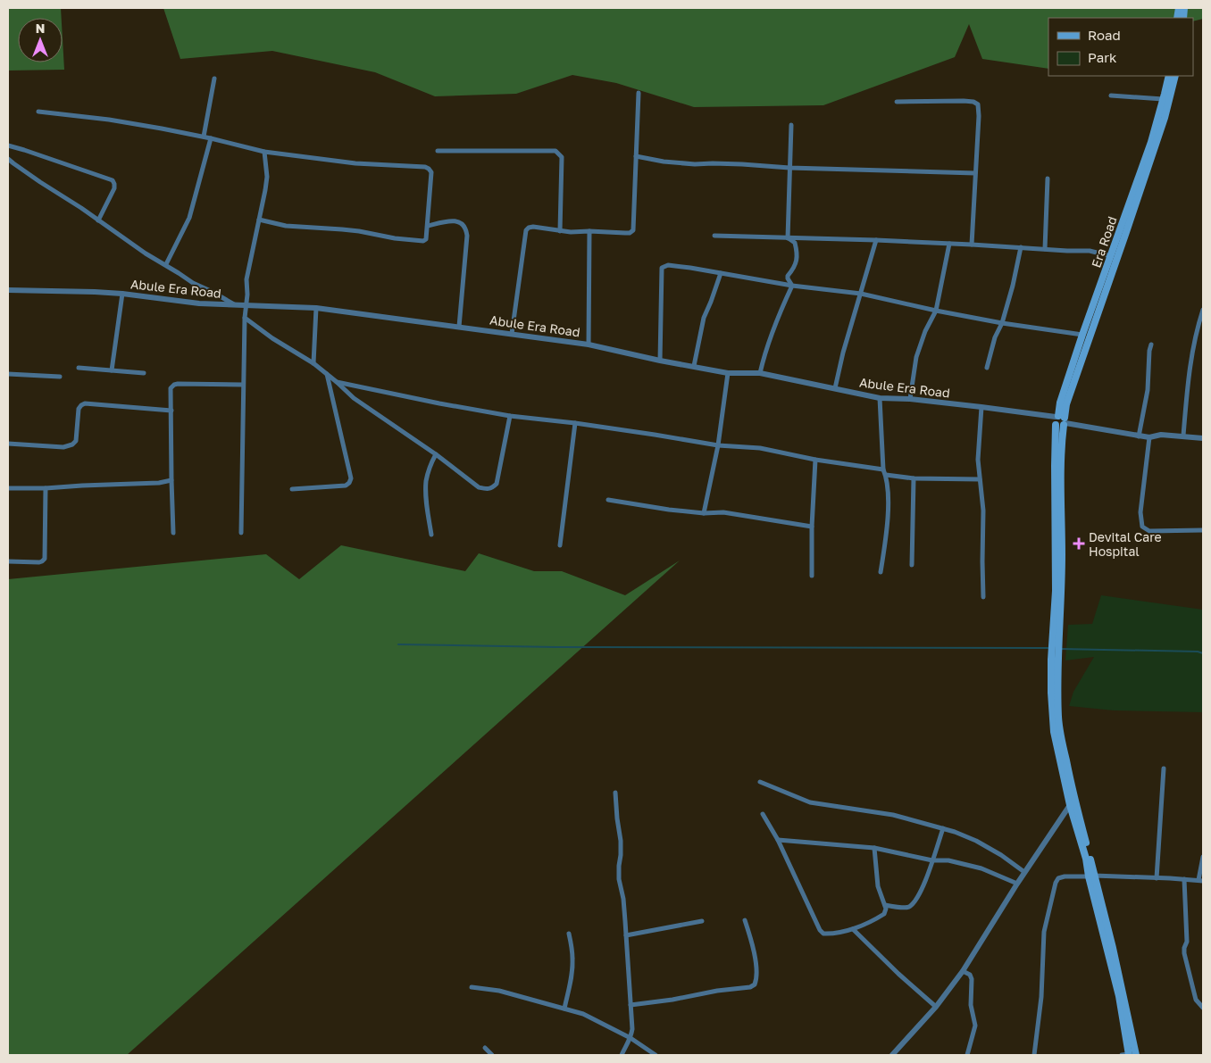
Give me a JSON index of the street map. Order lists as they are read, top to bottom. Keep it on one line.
{"streets":{"main road":["Era Road"],"street":["Abule Era Road"]},"crossings":[["Era Road","Abule Era Road"]],"places":{"health":["Devital Care Hospital"]},"legend":["Road","Park"],"north":"top"}
